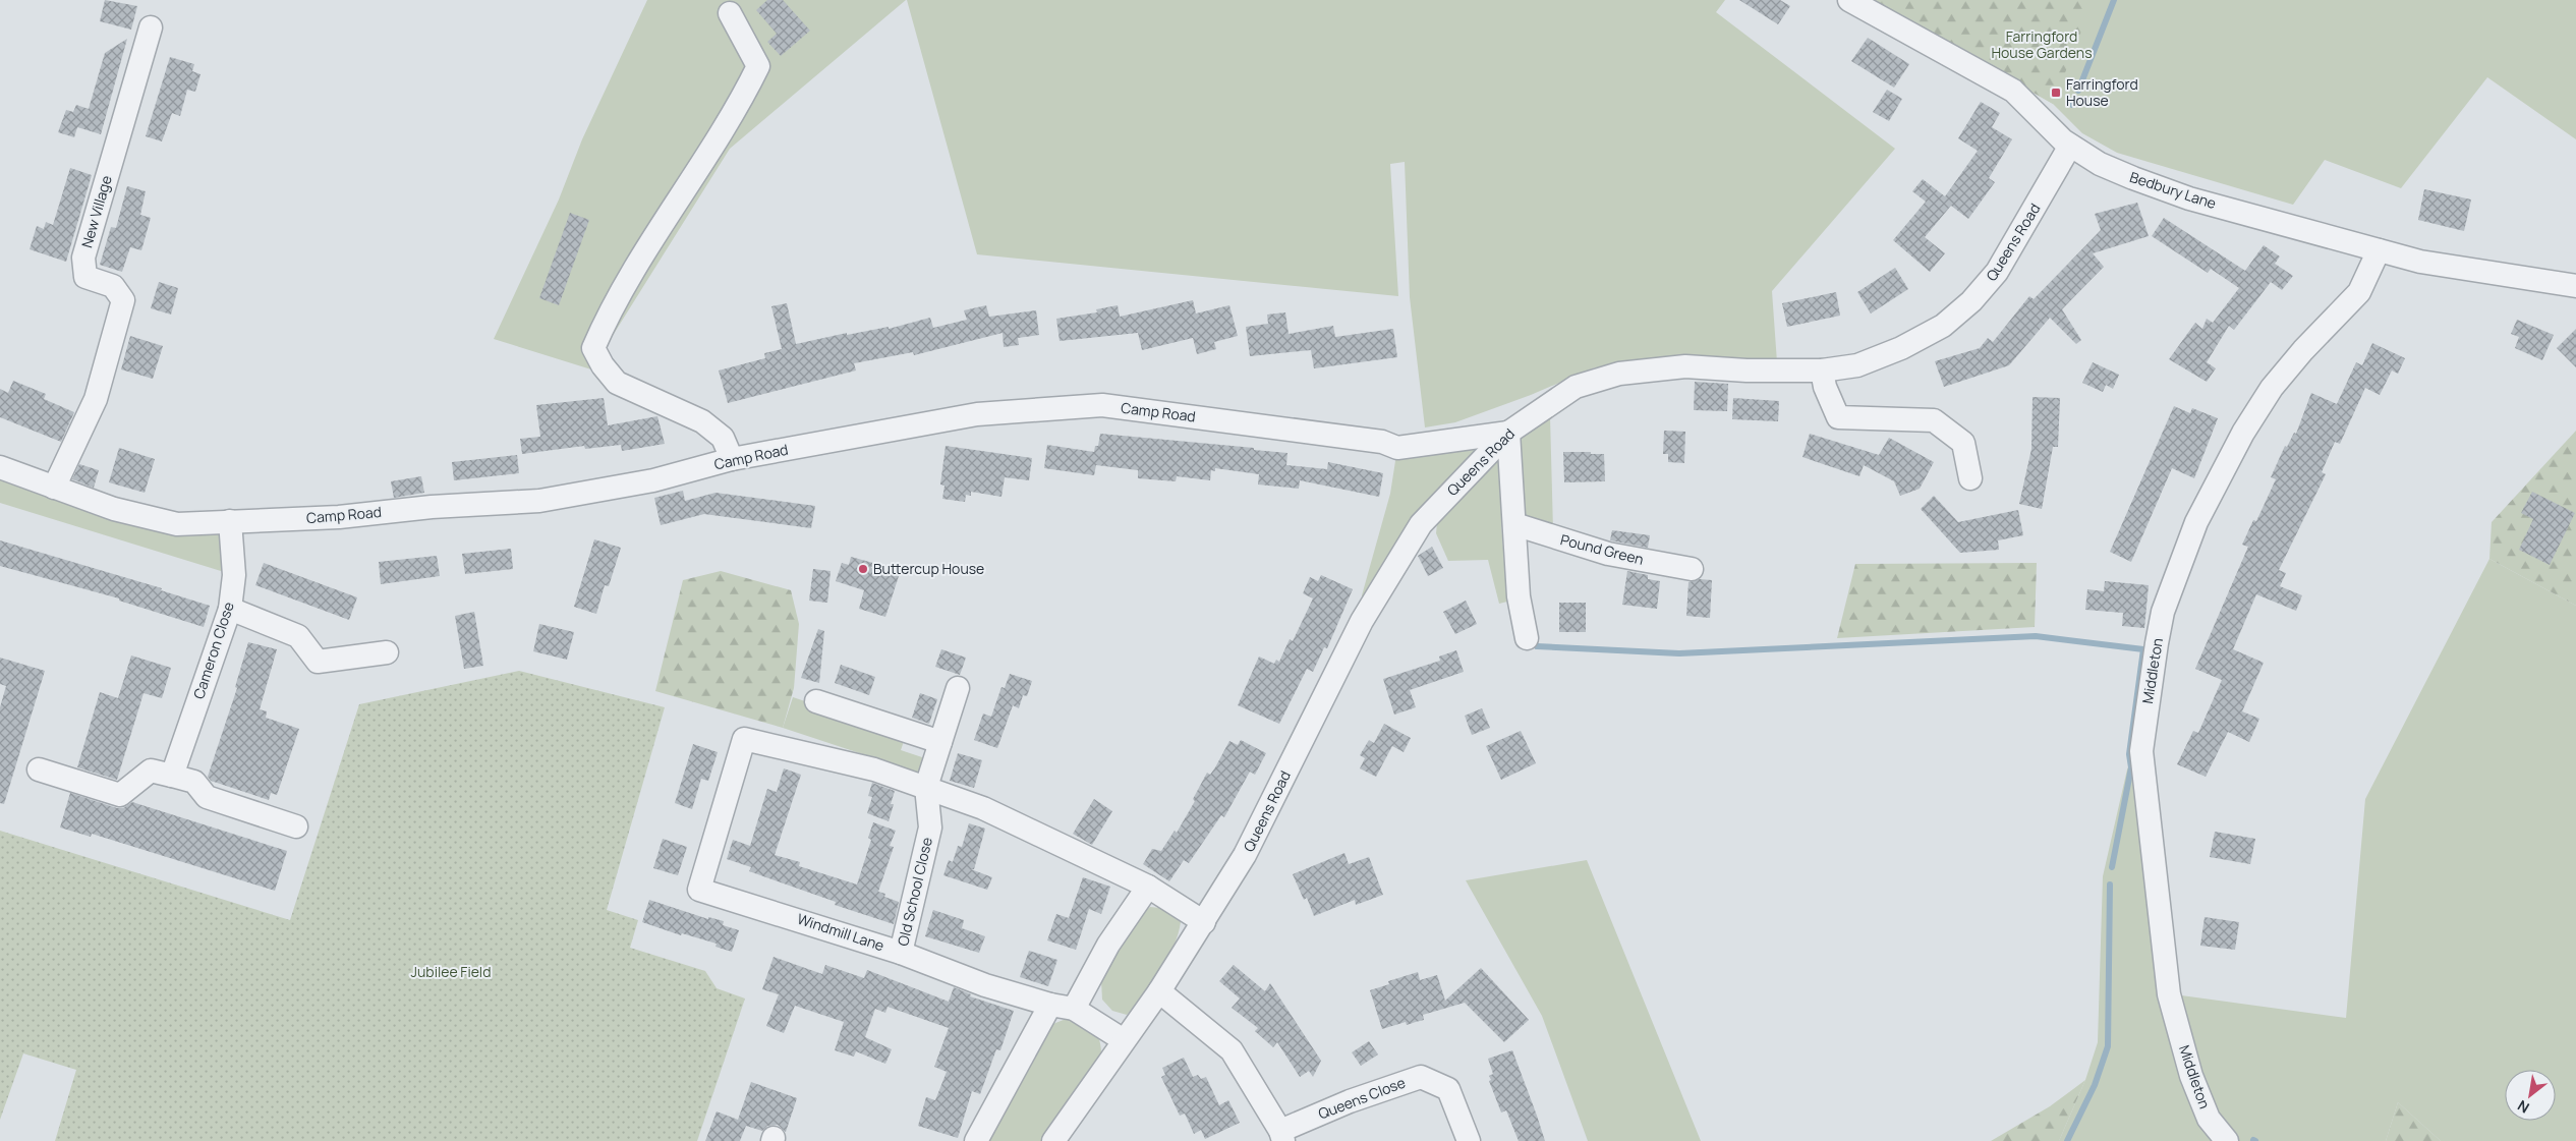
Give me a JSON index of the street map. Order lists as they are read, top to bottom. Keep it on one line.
{"streets":{"street":["Bedbury Lane","New Village","Queens Road","Camp Road","Pound Green","Cameron Close","Middleton","Old School Close","Windmill Lane","Queens Close"]},"crossings":[["Bedbury Lane","Queens Road"],["Bedbury Lane","Middleton"],["New Village","Camp Road"],["Queens Road","Camp Road"],["Queens Road","Windmill Lane"],["Queens Road","Queens Close"],["Camp Road","Cameron Close"],["Old School Close","Windmill Lane"]],"parks":["Farringford House Gardens","Jubilee Field"],"places":{"transit":["Farringford House"],"other":["Buttercup House"]},"north":"bottom left"}
